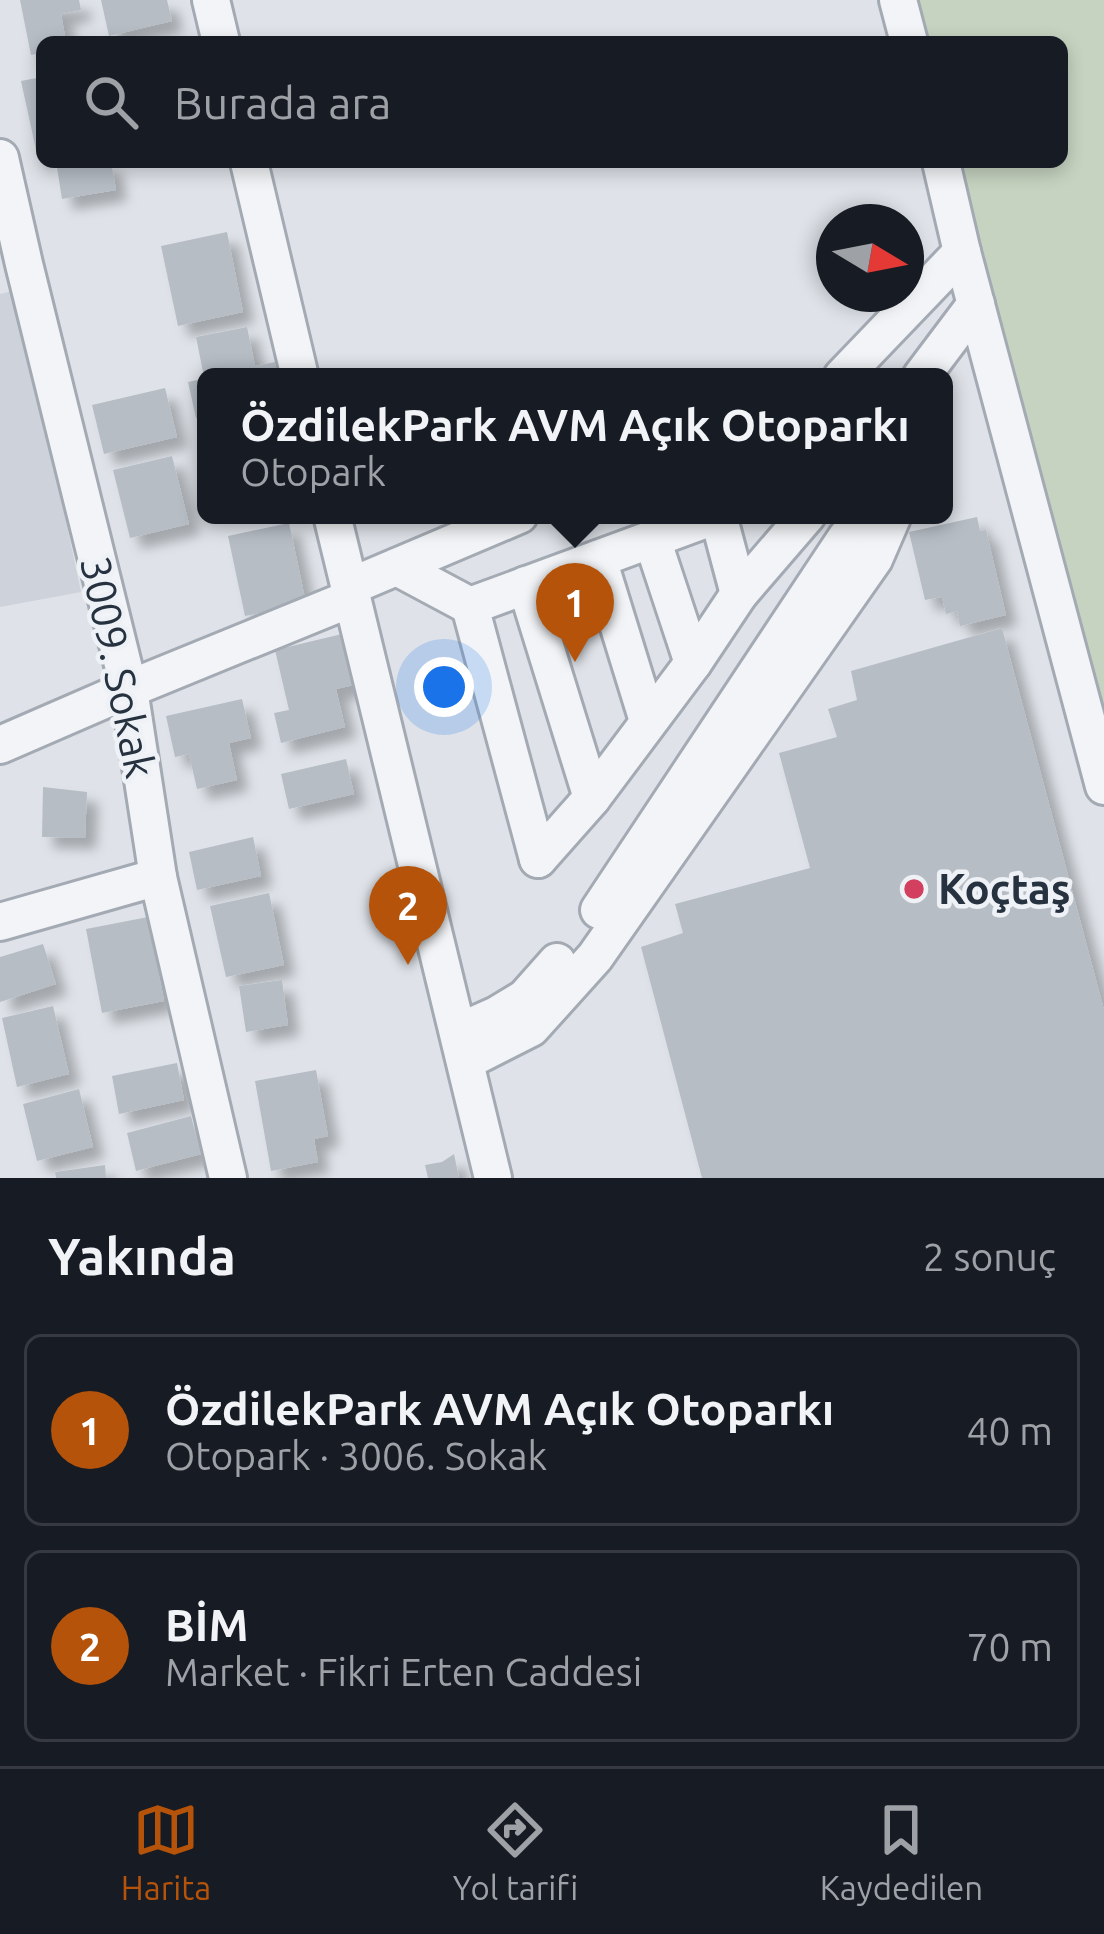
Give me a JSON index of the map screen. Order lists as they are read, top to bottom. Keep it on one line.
{"streets":{"street":["3009. Sokak"]},"places":["Koçtaş"],"north":"right","page":{"search":"Burada ara","popup":["ÖzdilekPark AVM Açık Otoparkı","Otopark"],"pins":["1","2"],"heading":["Yakında","2 sonuç"],"list":[{"mark":"1","name":"ÖzdilekPark AVM Açık Otoparkı","note":"Otopark · 3006. Sokak","value":"40 m"},{"mark":"2","name":"BİM","note":"Market · Fikri Erten Caddesi","value":"70 m"}],"nav":["Harita","Yol tarifi","Kaydedilen"]}}
